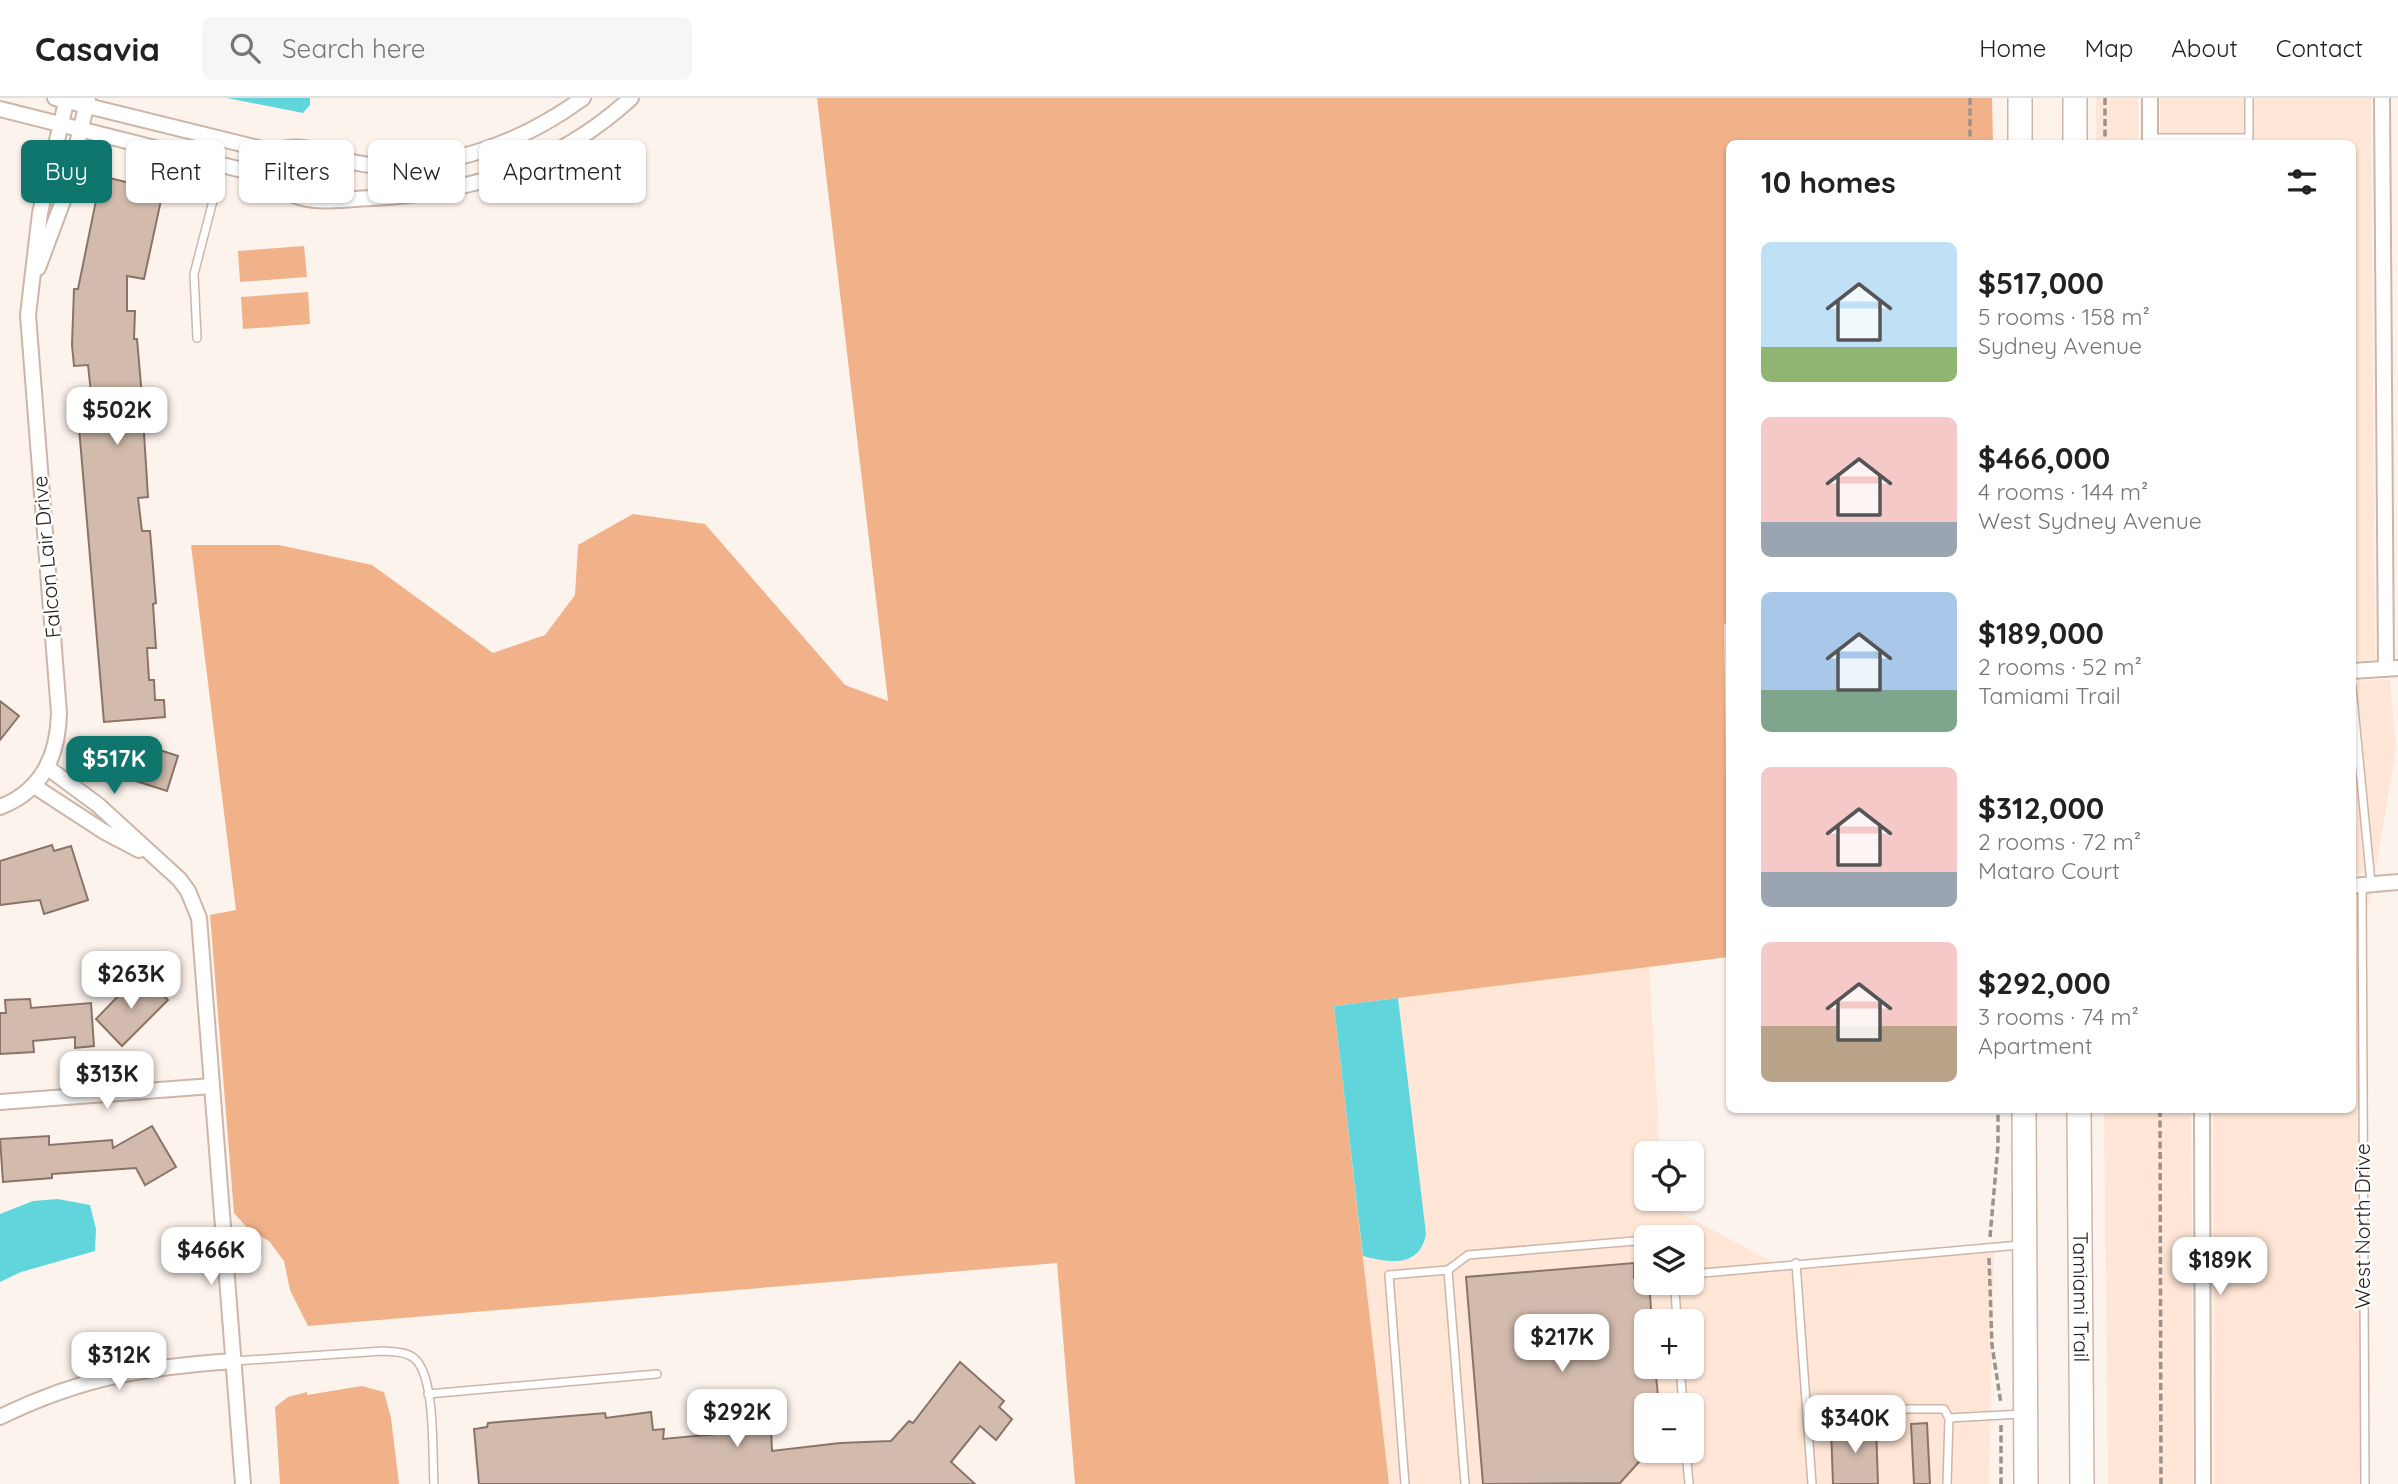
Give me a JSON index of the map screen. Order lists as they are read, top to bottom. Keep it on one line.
{"streets":{"main road":["Tamiami Trail"],"street":["Falcon Lair Drive"],"lane":["West North Drive"]},"page":{"header":"Casavia","search":"Search here","nav":["Home","Map","About","Contact"],"chip":["Buy","Rent","Filters","New","Apartment"],"heading":"10 homes","list":[{"name":"$517,000","note":"5 rooms · 158 m² · Sydney Avenue"},{"name":"$466,000","note":"4 rooms · 144 m² · West Sydney Avenue"},{"name":"$189,000","note":"2 rooms · 52 m² · Tamiami Trail"},{"name":"$312,000","note":"2 rooms · 72 m² · Mataro Court"},{"name":"$292,000","note":"3 rooms · 74 m² · Apartment"}],"price":["$502K","$517K","$263K","$313K","$466K","$189K","$217K","$312K","$292K","$340K"],"map_buttons":["+","−"]}}
